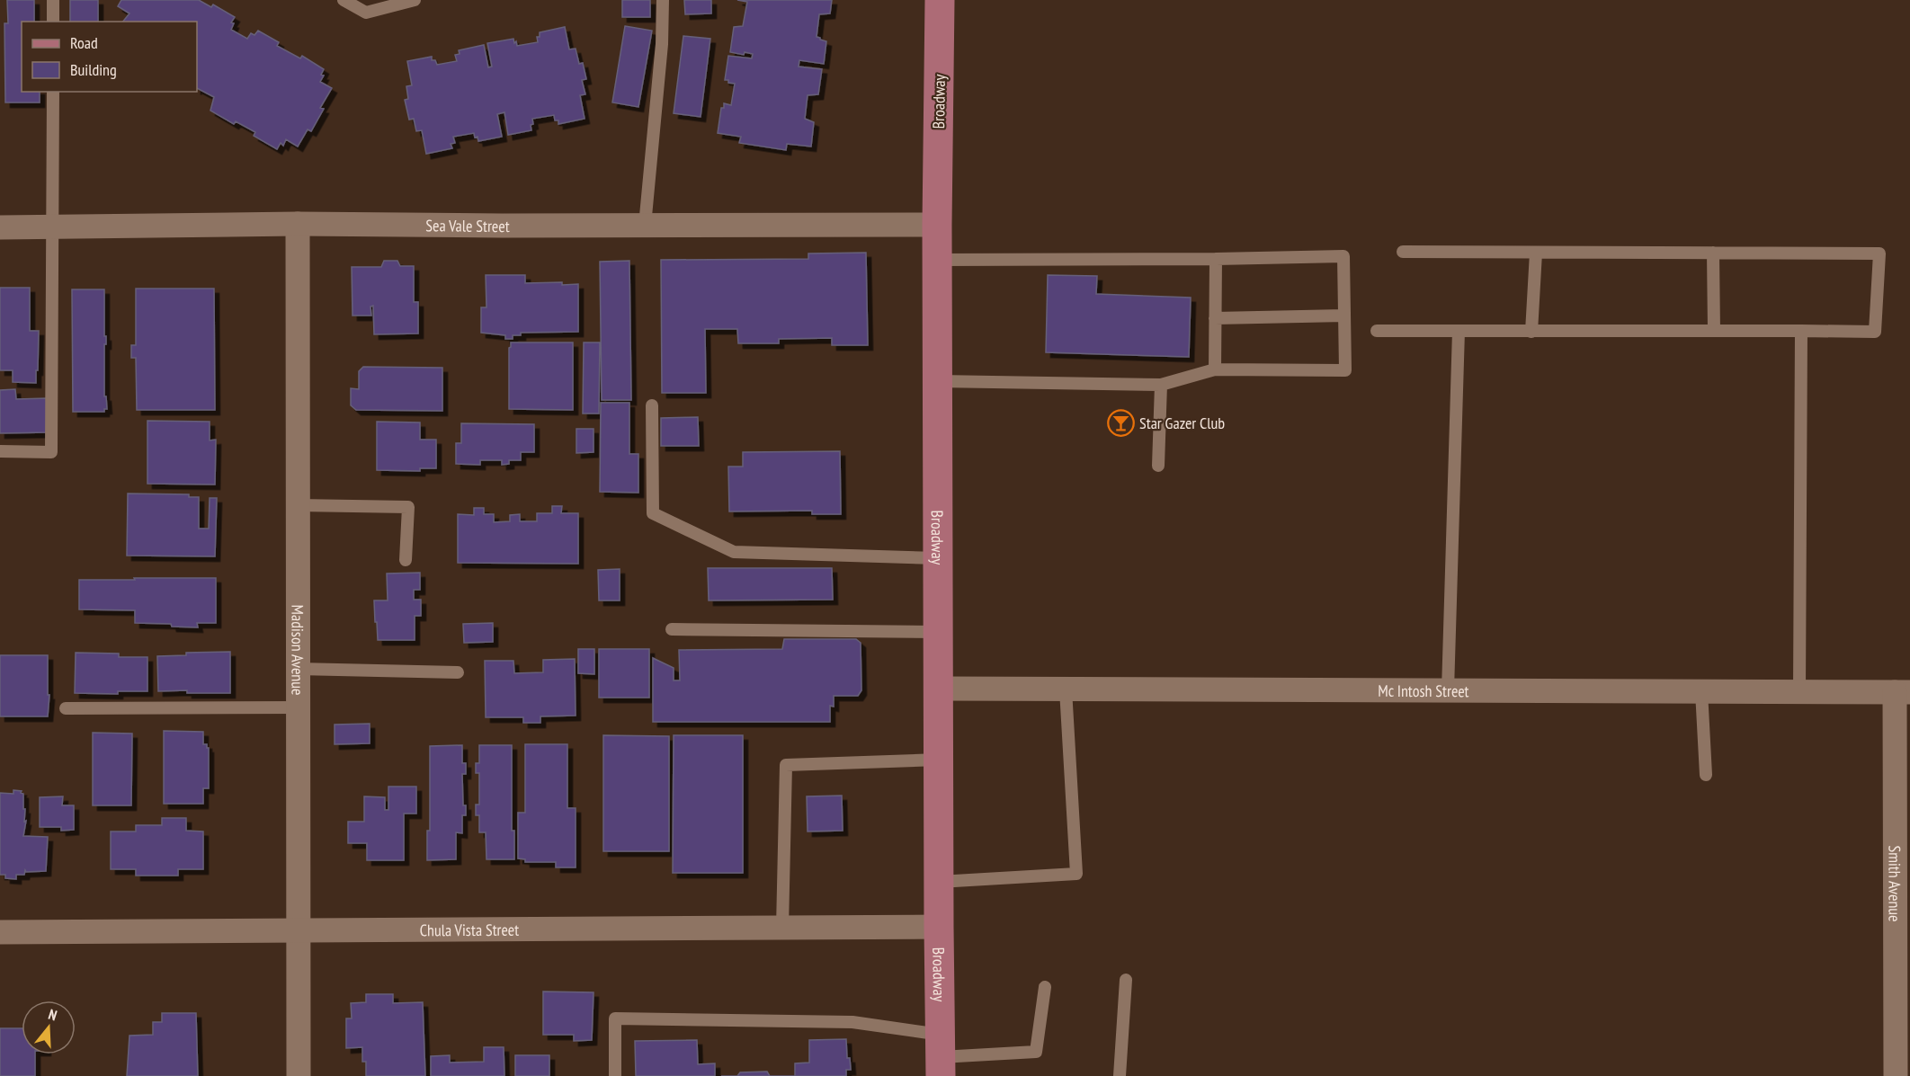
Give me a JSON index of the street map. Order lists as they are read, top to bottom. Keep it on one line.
{"streets":{"main road":["Broadway"],"street":["Sea Vale Street","Madison Avenue","Mc Intosh Street","Smith Avenue","Chula Vista Street"]},"crossings":[["Broadway","Sea Vale Street"],["Broadway","Mc Intosh Street"],["Broadway","Chula Vista Street"],["Sea Vale Street","Madison Avenue"],["Madison Avenue","Chula Vista Street"],["Mc Intosh Street","Smith Avenue"]],"places":{"bar":["Star Gazer Club"]},"legend":["Road","Building"],"north":"top"}
